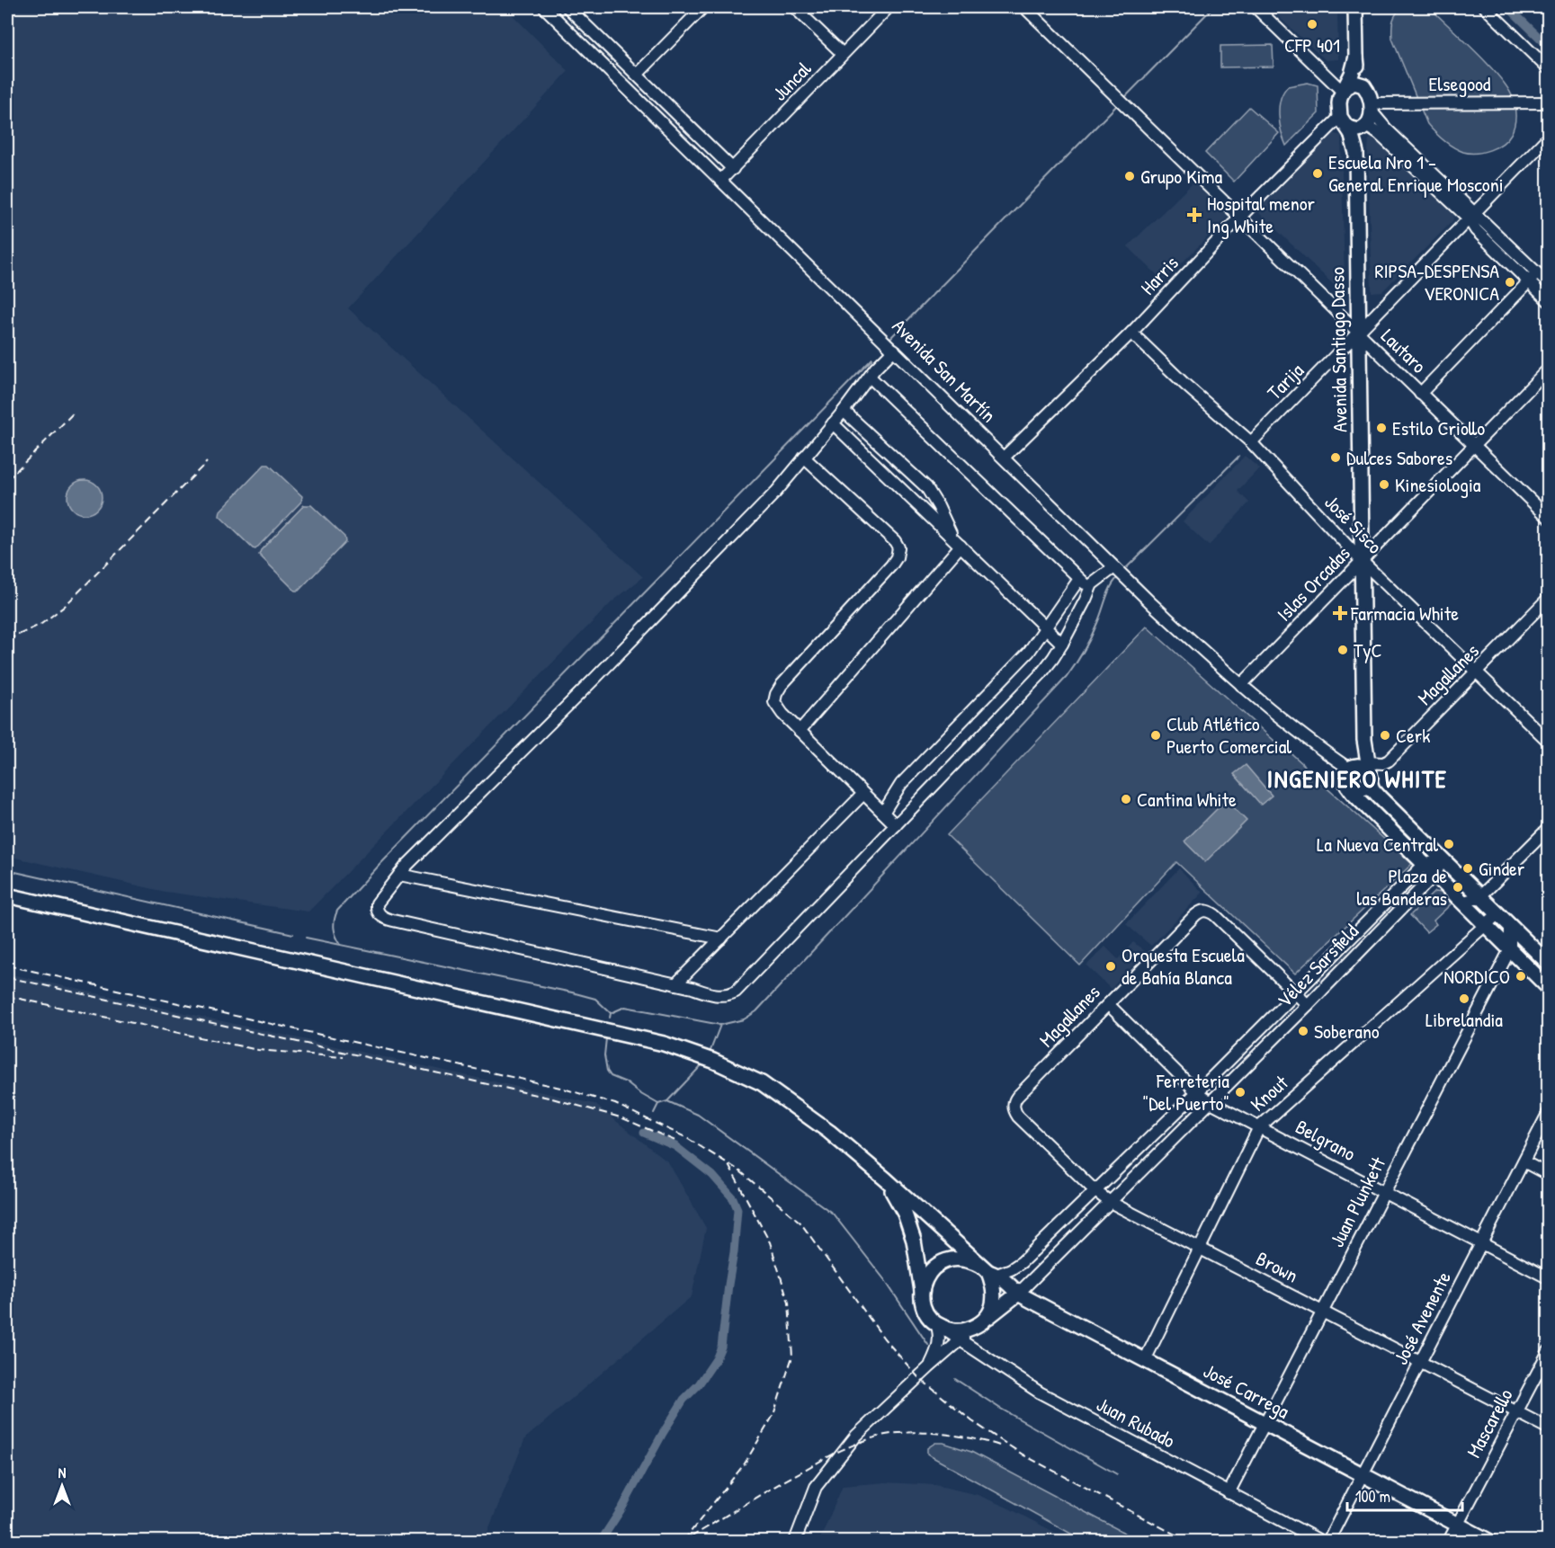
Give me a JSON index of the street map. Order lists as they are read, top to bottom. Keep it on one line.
{"streets":{"main road":["Avenida Santiago Dasso","Avenida San Martín","Vélez Sarsfield","José Carrega"],"street":["Juncal","Elsegood","Harris","Lautaro","Tarija","José Sisco","Islas Orcadas","Magallanes","Knout","Belgrano","Juan Plunkett","Brown","José Avenente","Juan Rubado","Mascarello"]},"crossings":[["Juncal","Avenida San Martín"],["Elsegood","Harris"],["Elsegood","Avenida Santiago Dasso"],["Harris","Avenida Santiago Dasso"],["Harris","Lautaro"],["Harris","Avenida San Martín"],["Harris","José Sisco"],["Avenida Santiago Dasso","Lautaro"],["Avenida Santiago Dasso","Avenida San Martín"],["Avenida Santiago Dasso","Tarija"],["Avenida Santiago Dasso","José Sisco"],["Avenida Santiago Dasso","Islas Orcadas"],["Avenida Santiago Dasso","Magallanes"],["Lautaro","Tarija"],["Lautaro","Islas Orcadas"],["Avenida San Martín","Islas Orcadas"],["Avenida San Martín","Magallanes"],["Avenida San Martín","Vélez Sarsfield"],["Avenida San Martín","Knout"],["Avenida San Martín","Juan Plunkett"],["Tarija","José Sisco"],["José Sisco","Islas Orcadas"],["José Sisco","Magallanes"],["Magallanes","Vélez Sarsfield"],["Magallanes","Belgrano"],["Magallanes","Brown"],["Vélez Sarsfield","Belgrano"],["Vélez Sarsfield","Brown"],["Vélez Sarsfield","José Carrega"],["Vélez Sarsfield","Juan Rubado"],["Knout","Belgrano"],["Knout","Brown"],["Knout","José Carrega"],["Belgrano","Juan Plunkett"],["Belgrano","José Avenente"],["Juan Plunkett","Brown"],["Juan Plunkett","José Carrega"],["Juan Plunkett","Juan Rubado"],["Brown","José Avenente"],["Brown","Mascarello"],["José Avenente","José Carrega"],["José Carrega","Juan Rubado"],["José Carrega","Mascarello"]],"districts":["INGENIERO WHITE"],"places":{"other":["CFP 401","Escuela Nro 1 - General Enrique Mosconi","Grupo Kima","RIPSA-DESPENSA VERONICA","Estilo Criollo","Dulces Sabores","Kinesiologia","TyC","Club Atlético Puerto Comercial","Cerk","Cantina White","La Nueva Central","Ginder","Plaza de las Banderas","Orquesta Escuela de Bahía Blanca","NORDICO","Librelandia","Soberano","Ferreteria \"Del Puerto\""],"health":["Hospital menor Ing White","Farmacia White"]},"scale_bar":"100 m","north":"top"}
